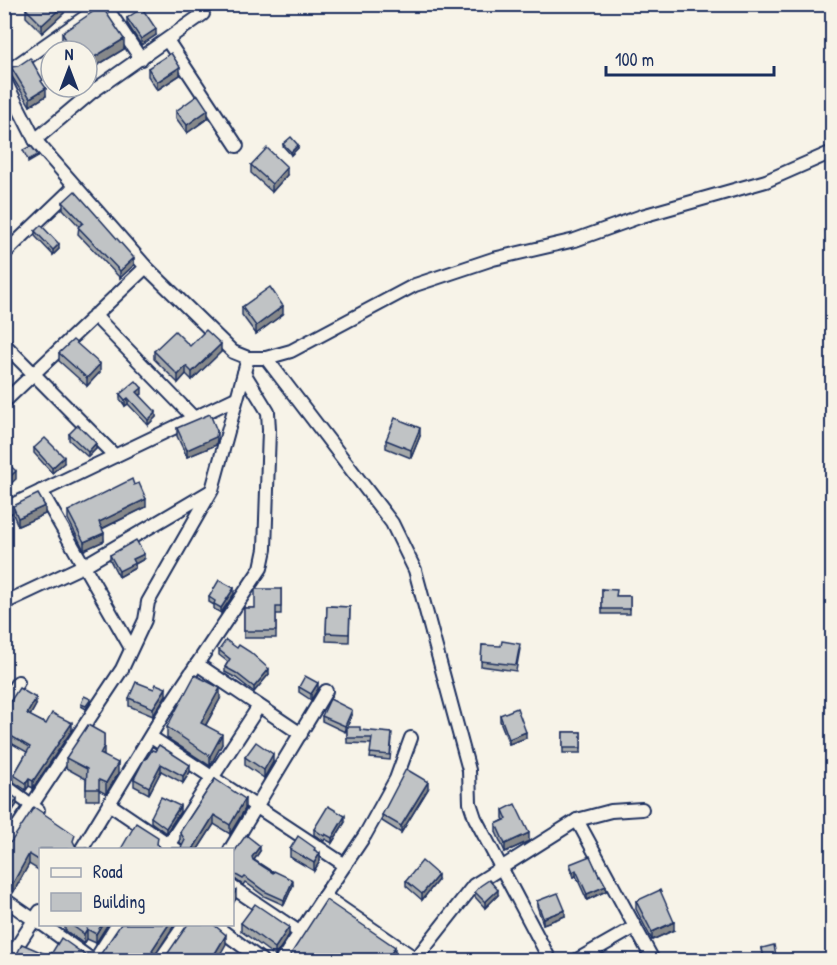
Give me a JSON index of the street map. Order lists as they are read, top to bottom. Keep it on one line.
{"legend":["Road","Building"],"scale_bar":"100 m","north":"top"}
